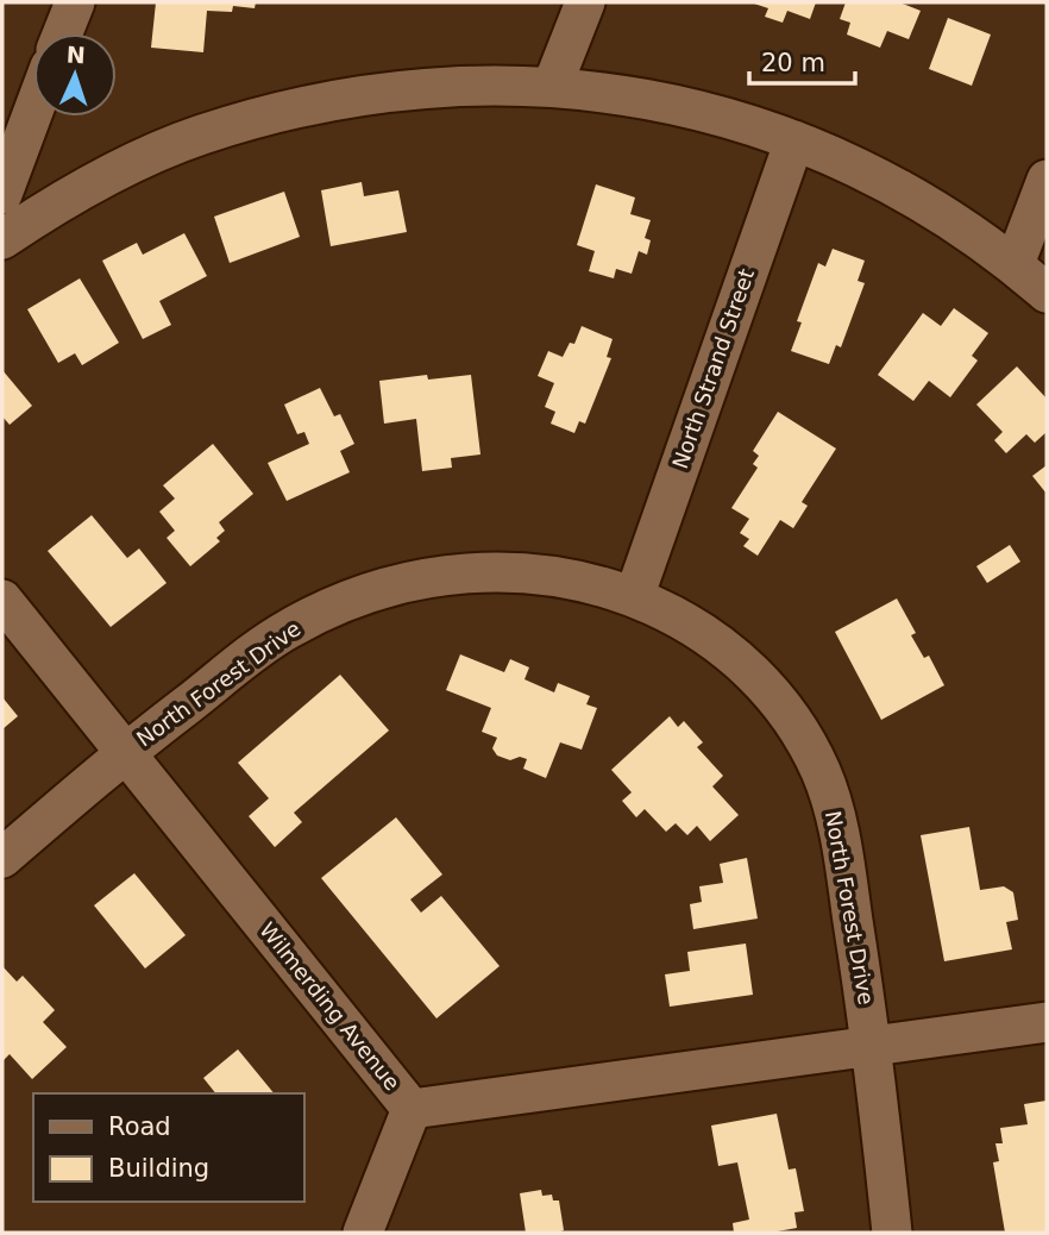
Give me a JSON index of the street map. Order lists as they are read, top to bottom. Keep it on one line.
{"streets":{"street":["North Strand Street","North Forest Drive","Wilmerding Avenue"]},"crossings":[["North Strand Street","North Forest Drive"],["North Forest Drive","Wilmerding Avenue"]],"legend":["Road","Building"],"scale_bar":"20 m","north":"top"}
